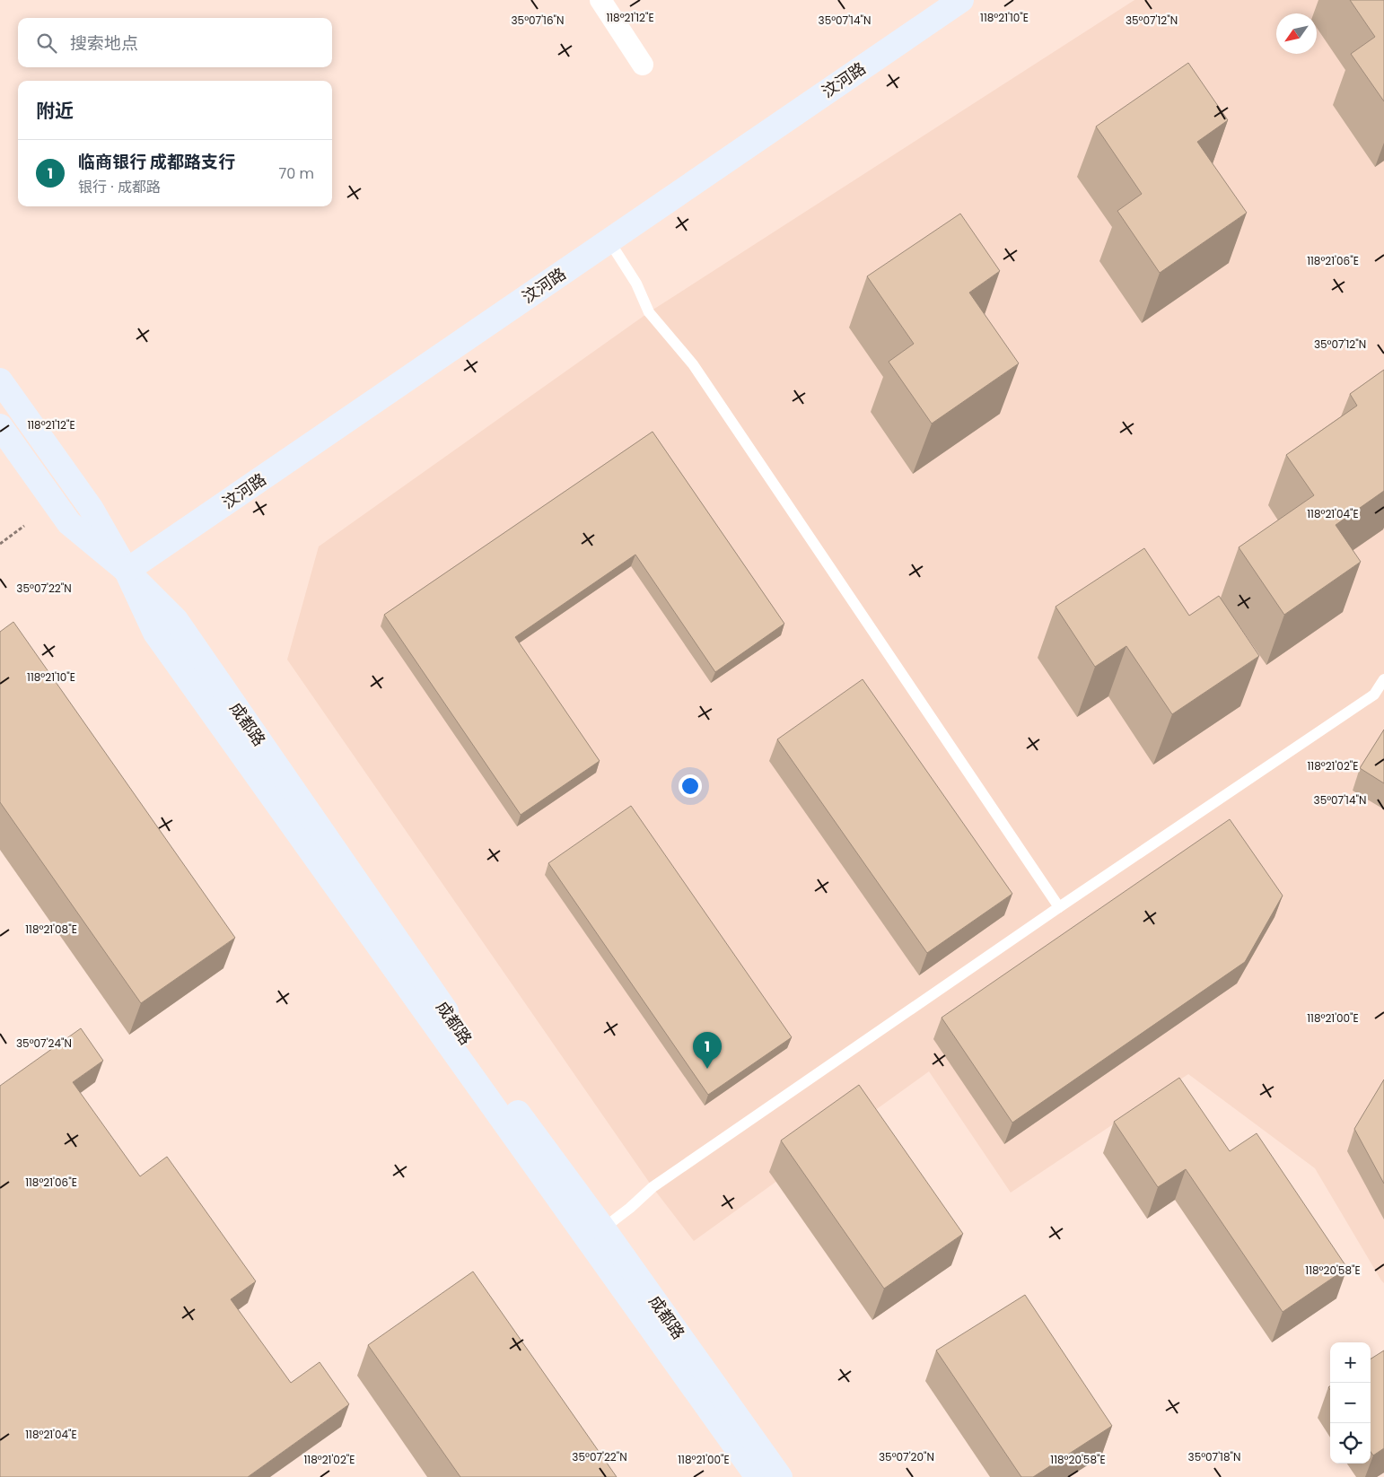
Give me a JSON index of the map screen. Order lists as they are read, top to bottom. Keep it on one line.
{"streets":{"street":["汶河路","成都路"]},"crossings":[["汶河路","成都路"]],"north":"bottom left","page":{"search":"搜索地点","heading":"附近","list":[{"mark":"1","name":"临商银行 成都路支行","note":"银行 · 成都路","value":"70 m"}],"pins":"1","map_buttons":["+","−"]},"coordinates":["118°21'12\"E","118°21'10\"E","35°07'16\"N","35°07'14\"N","35°07'12\"N","118°21'06\"E","118°21'04\"E","35°07'22\"N","118°21'02\"E","118°21'08\"E","118°21'00\"E","35°07'24\"N","118°20'58\"E","35°07'20\"N","35°07'18\"N"]}
